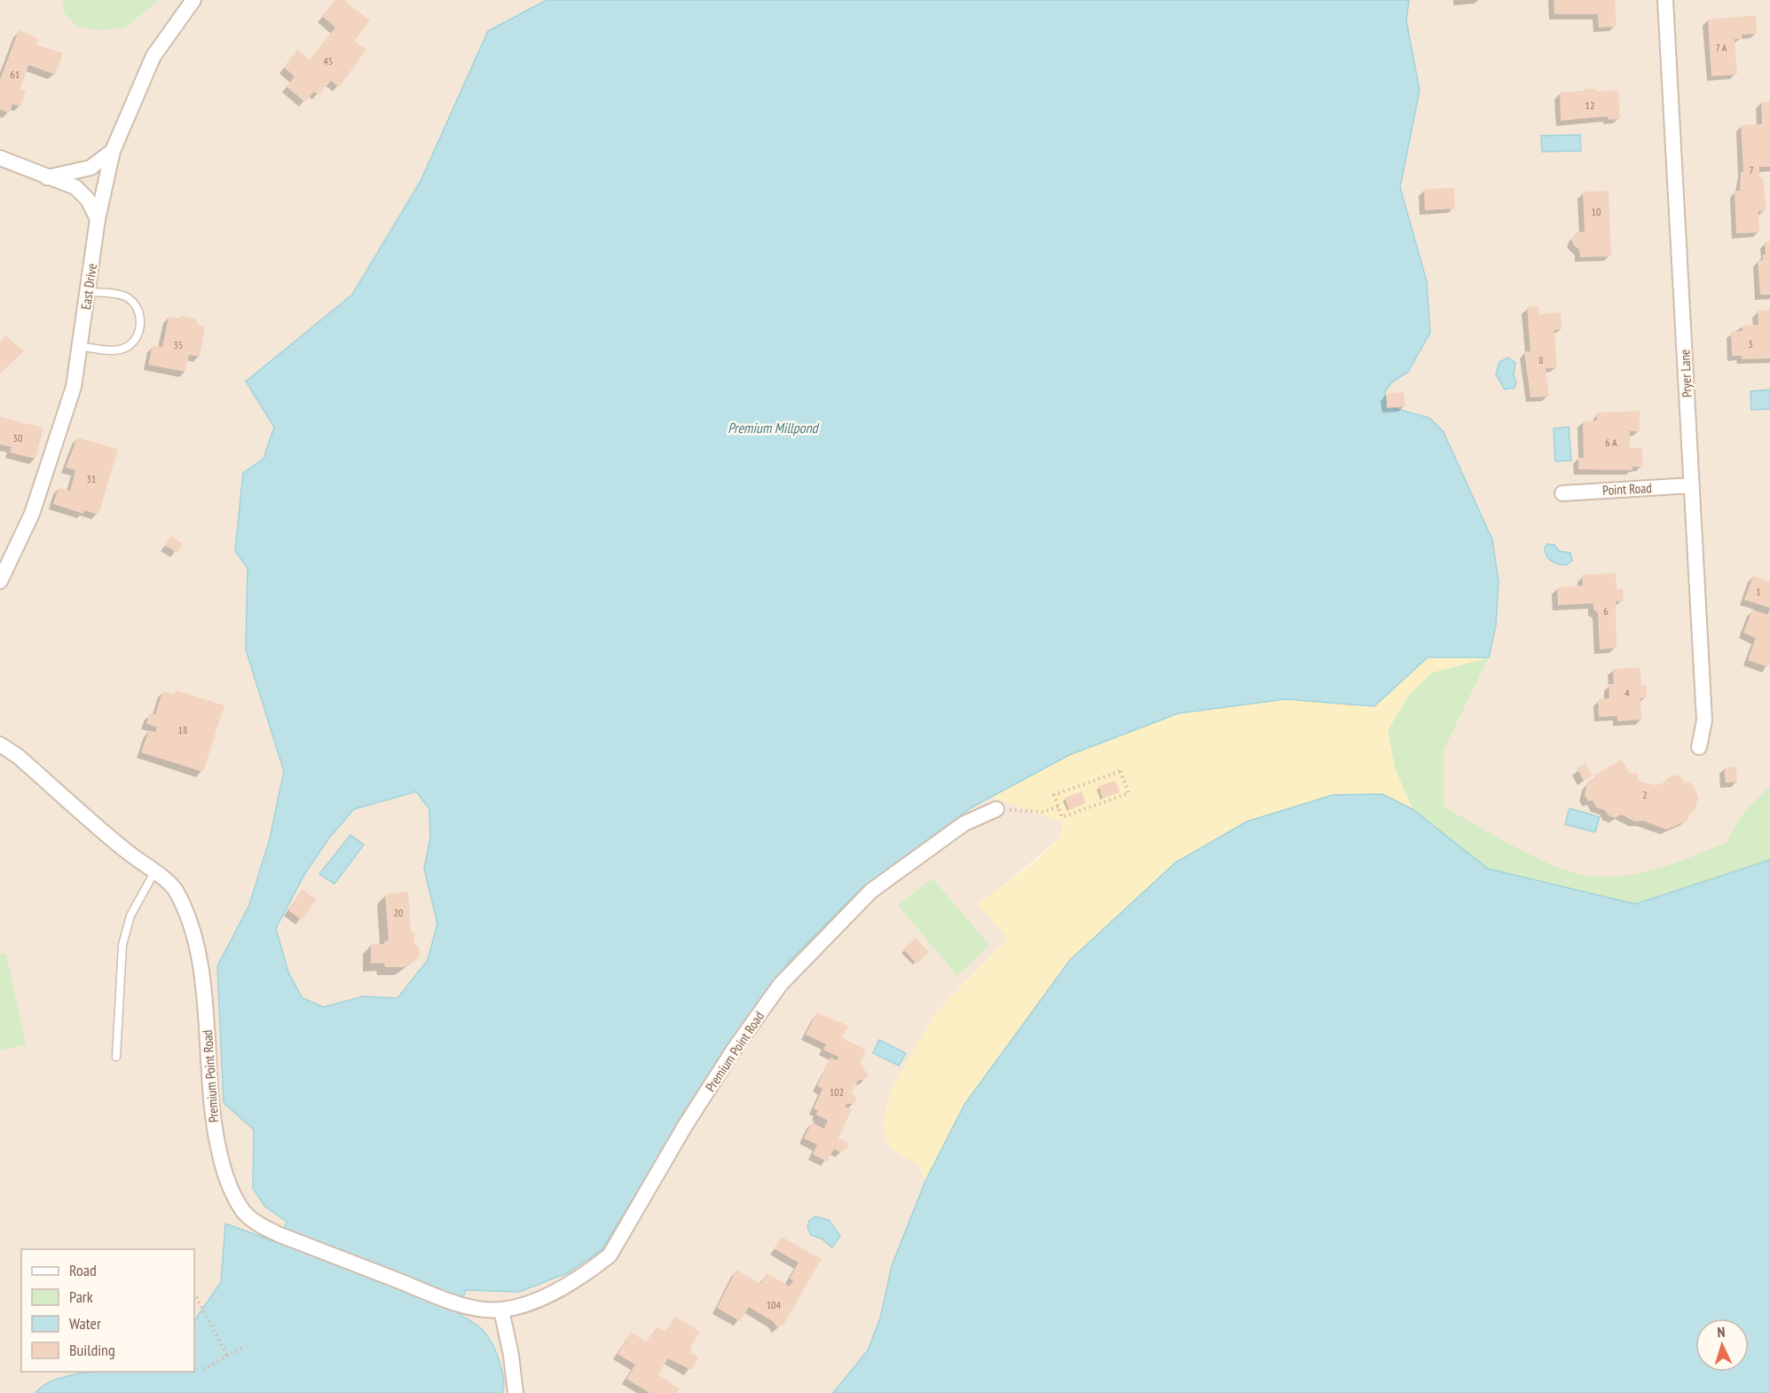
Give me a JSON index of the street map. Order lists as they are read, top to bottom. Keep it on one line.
{"streets":{"street":["East Drive","Pryer Lane","Point Road","Premium Point Road"]},"crossings":[["Pryer Lane","Point Road"]],"water":["Premium Millpond"],"house_numbers":["7 A","45","61","12","7","10","3","35","8","30","6 A","31","1","6","4","18","2","20","102","104"],"legend":["Road","Park","Water","Building"],"north":"top"}
